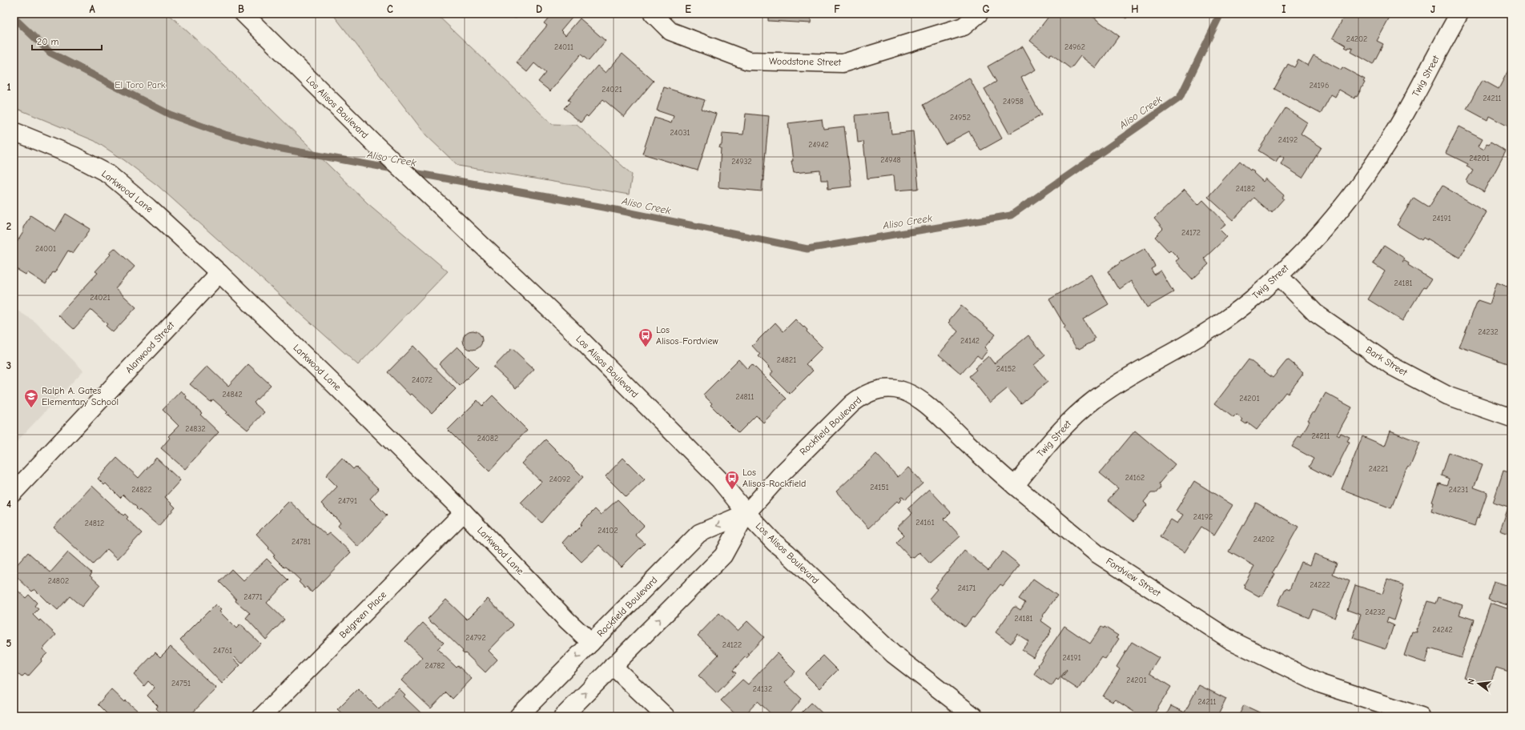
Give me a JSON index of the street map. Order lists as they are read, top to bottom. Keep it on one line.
{"streets":{"street":["Woodstone Street","Twig Street","Los Alisos Boulevard","Larkwood Lane","Alanwood Street","Bark Street","Rockfield Boulevard","Fordview Street","Belgreen Place"]},"crossings":[["Twig Street","Bark Street"],["Twig Street","Fordview Street"],["Los Alisos Boulevard","Rockfield Boulevard"],["Larkwood Lane","Alanwood Street"],["Larkwood Lane","Rockfield Boulevard"],["Larkwood Lane","Belgreen Place"],["Rockfield Boulevard","Fordview Street"]],"water":["Aliso Creek"],"parks":["El Toro Park"],"places":{"bus stop":["Los Alisos-Fordview","Los Alisos-Rockfield"],"school or university":["Ralph A. Gates Elementary School"]},"house_numbers":["24202","24011","24962","24196","24021","24211","24958","24952","24031","24192","24942","24201","24948","24932","24182","24191","24172","24001","24181","24021","24232","24142","24821","24152","24072","24842","24811","24201","24832","24211","24082","24221","24162","24092","24151","24822","24231","24791","24192","24161","24812","24102","24202","24781","24802","24222","24171","24771","24232","24181","24242","24792","24122","24761","24191","24782","24201","24751","24132","24211"],"scale_bar":"20 m","north":"left","grid":{"columns":["A","B","C","D","E","F","G","H","I","J"],"rows":["1","2","3","4","5"]}}
